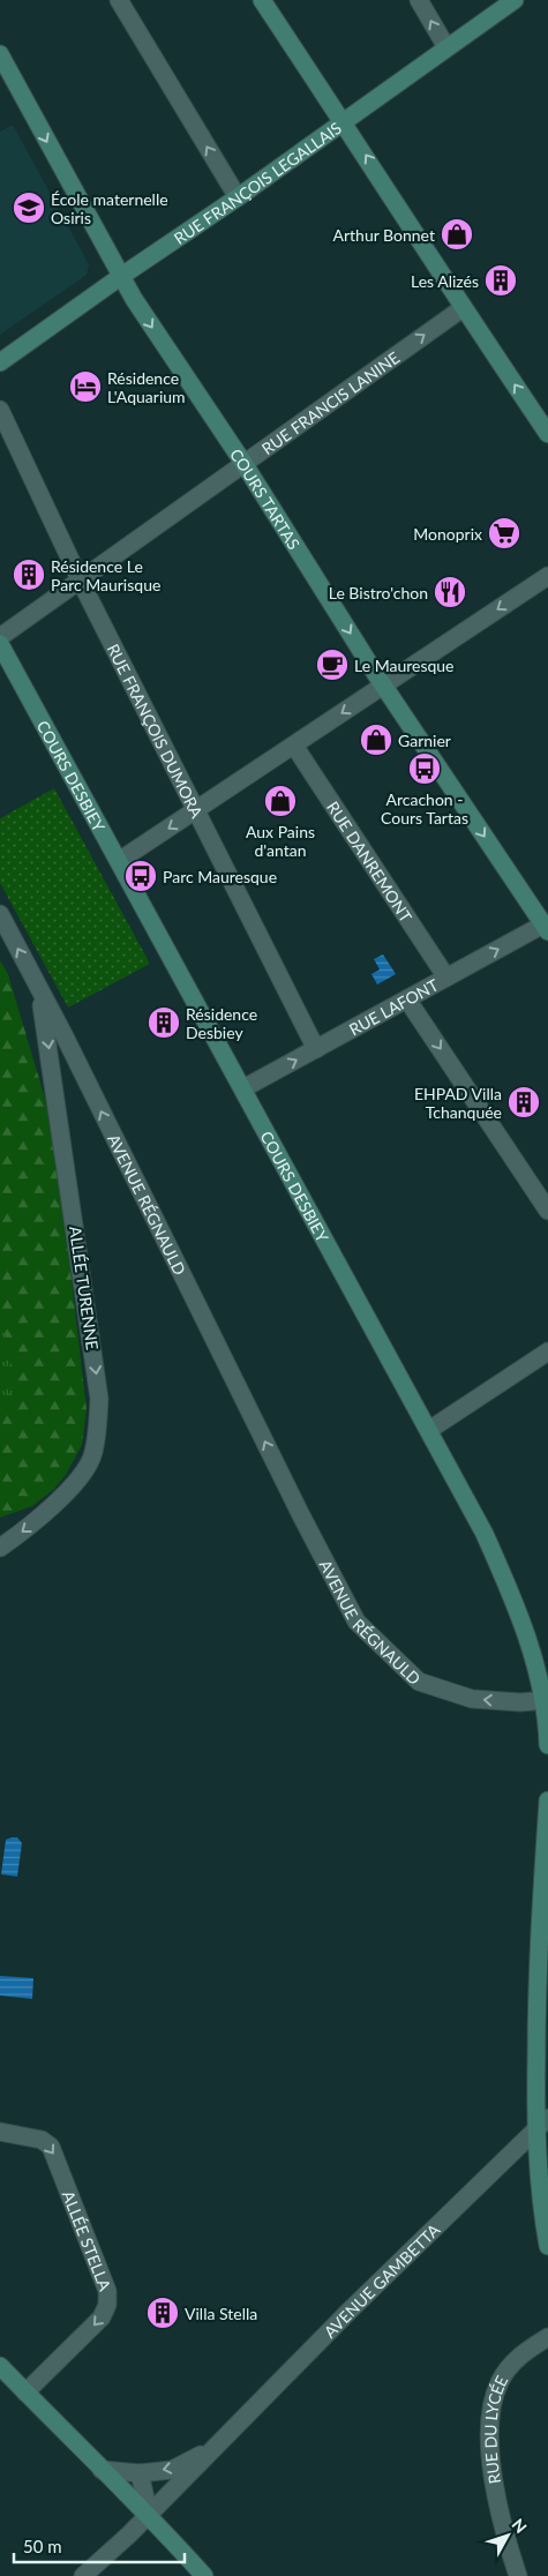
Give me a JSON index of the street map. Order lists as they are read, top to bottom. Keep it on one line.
{"streets":{"street":["RUE FRANÇOIS LEGALLAIS","RUE FRANCIS LANINE","COURS TARTAS","RUE FRANÇOIS DUMORA","COURS DESBIEY","RUE DANREMONT","RUE LAFONT","AVENUE RÉGNAULD","ALLÉE TURENNE","ALLÉE STELLA","AVENUE GAMBETTA","RUE DU LYCÉE"]},"crossings":[["RUE FRANÇOIS LEGALLAIS","COURS TARTAS"],["RUE FRANCIS LANINE","COURS TARTAS"],["RUE FRANCIS LANINE","RUE FRANÇOIS DUMORA"],["COURS TARTAS","RUE LAFONT"],["RUE FRANÇOIS DUMORA","RUE LAFONT"],["COURS DESBIEY","RUE LAFONT"],["COURS DESBIEY","AVENUE RÉGNAULD"],["RUE DANREMONT","RUE LAFONT"],["AVENUE RÉGNAULD","ALLÉE TURENNE"]],"one_way":["RUE FRANCIS LANINE","COURS TARTAS","RUE LAFONT","AVENUE RÉGNAULD","ALLÉE TURENNE"],"places":{"school or university":["École maternelle Osiris"],"shop":["Arthur Bonnet","Garnier","Aux Pains d'antan"],"building":["Les Alizés","Résidence Le Parc Maurisque","Résidence Desbiey","EHPAD Villa Tchanquée","Villa Stella"],"hotel":["Résidence L'Aquarium"],"supermarket":["Monoprix"],"restaurant":["Le Bistro'chon"],"cafe":["Le Mauresque"],"bus stop":["Arcachon - Cours Tartas","Parc Mauresque"]},"scale_bar":"50 m","north":"top right"}
